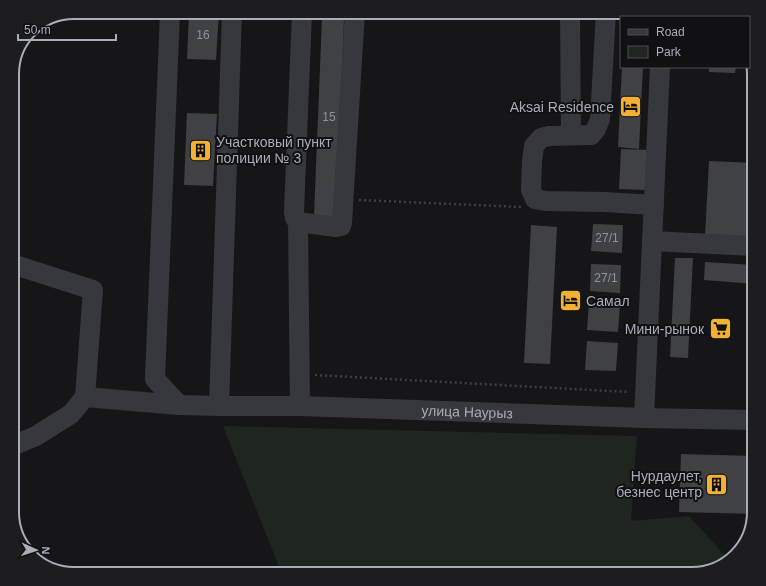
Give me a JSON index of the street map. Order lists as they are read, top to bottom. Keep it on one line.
{"streets":{"street":["улица Наурыз"]},"places":{"hotel":["Aksai Residence","Самал"],"building":["Участковый пункт полиции № 3","Нурдаулет, безнес центр"],"supermarket":["Мини-рынок"]},"house_numbers":["16","15","27/1","27/1"],"legend":["Road","Park"],"scale_bar":"50 m","north":"right"}
